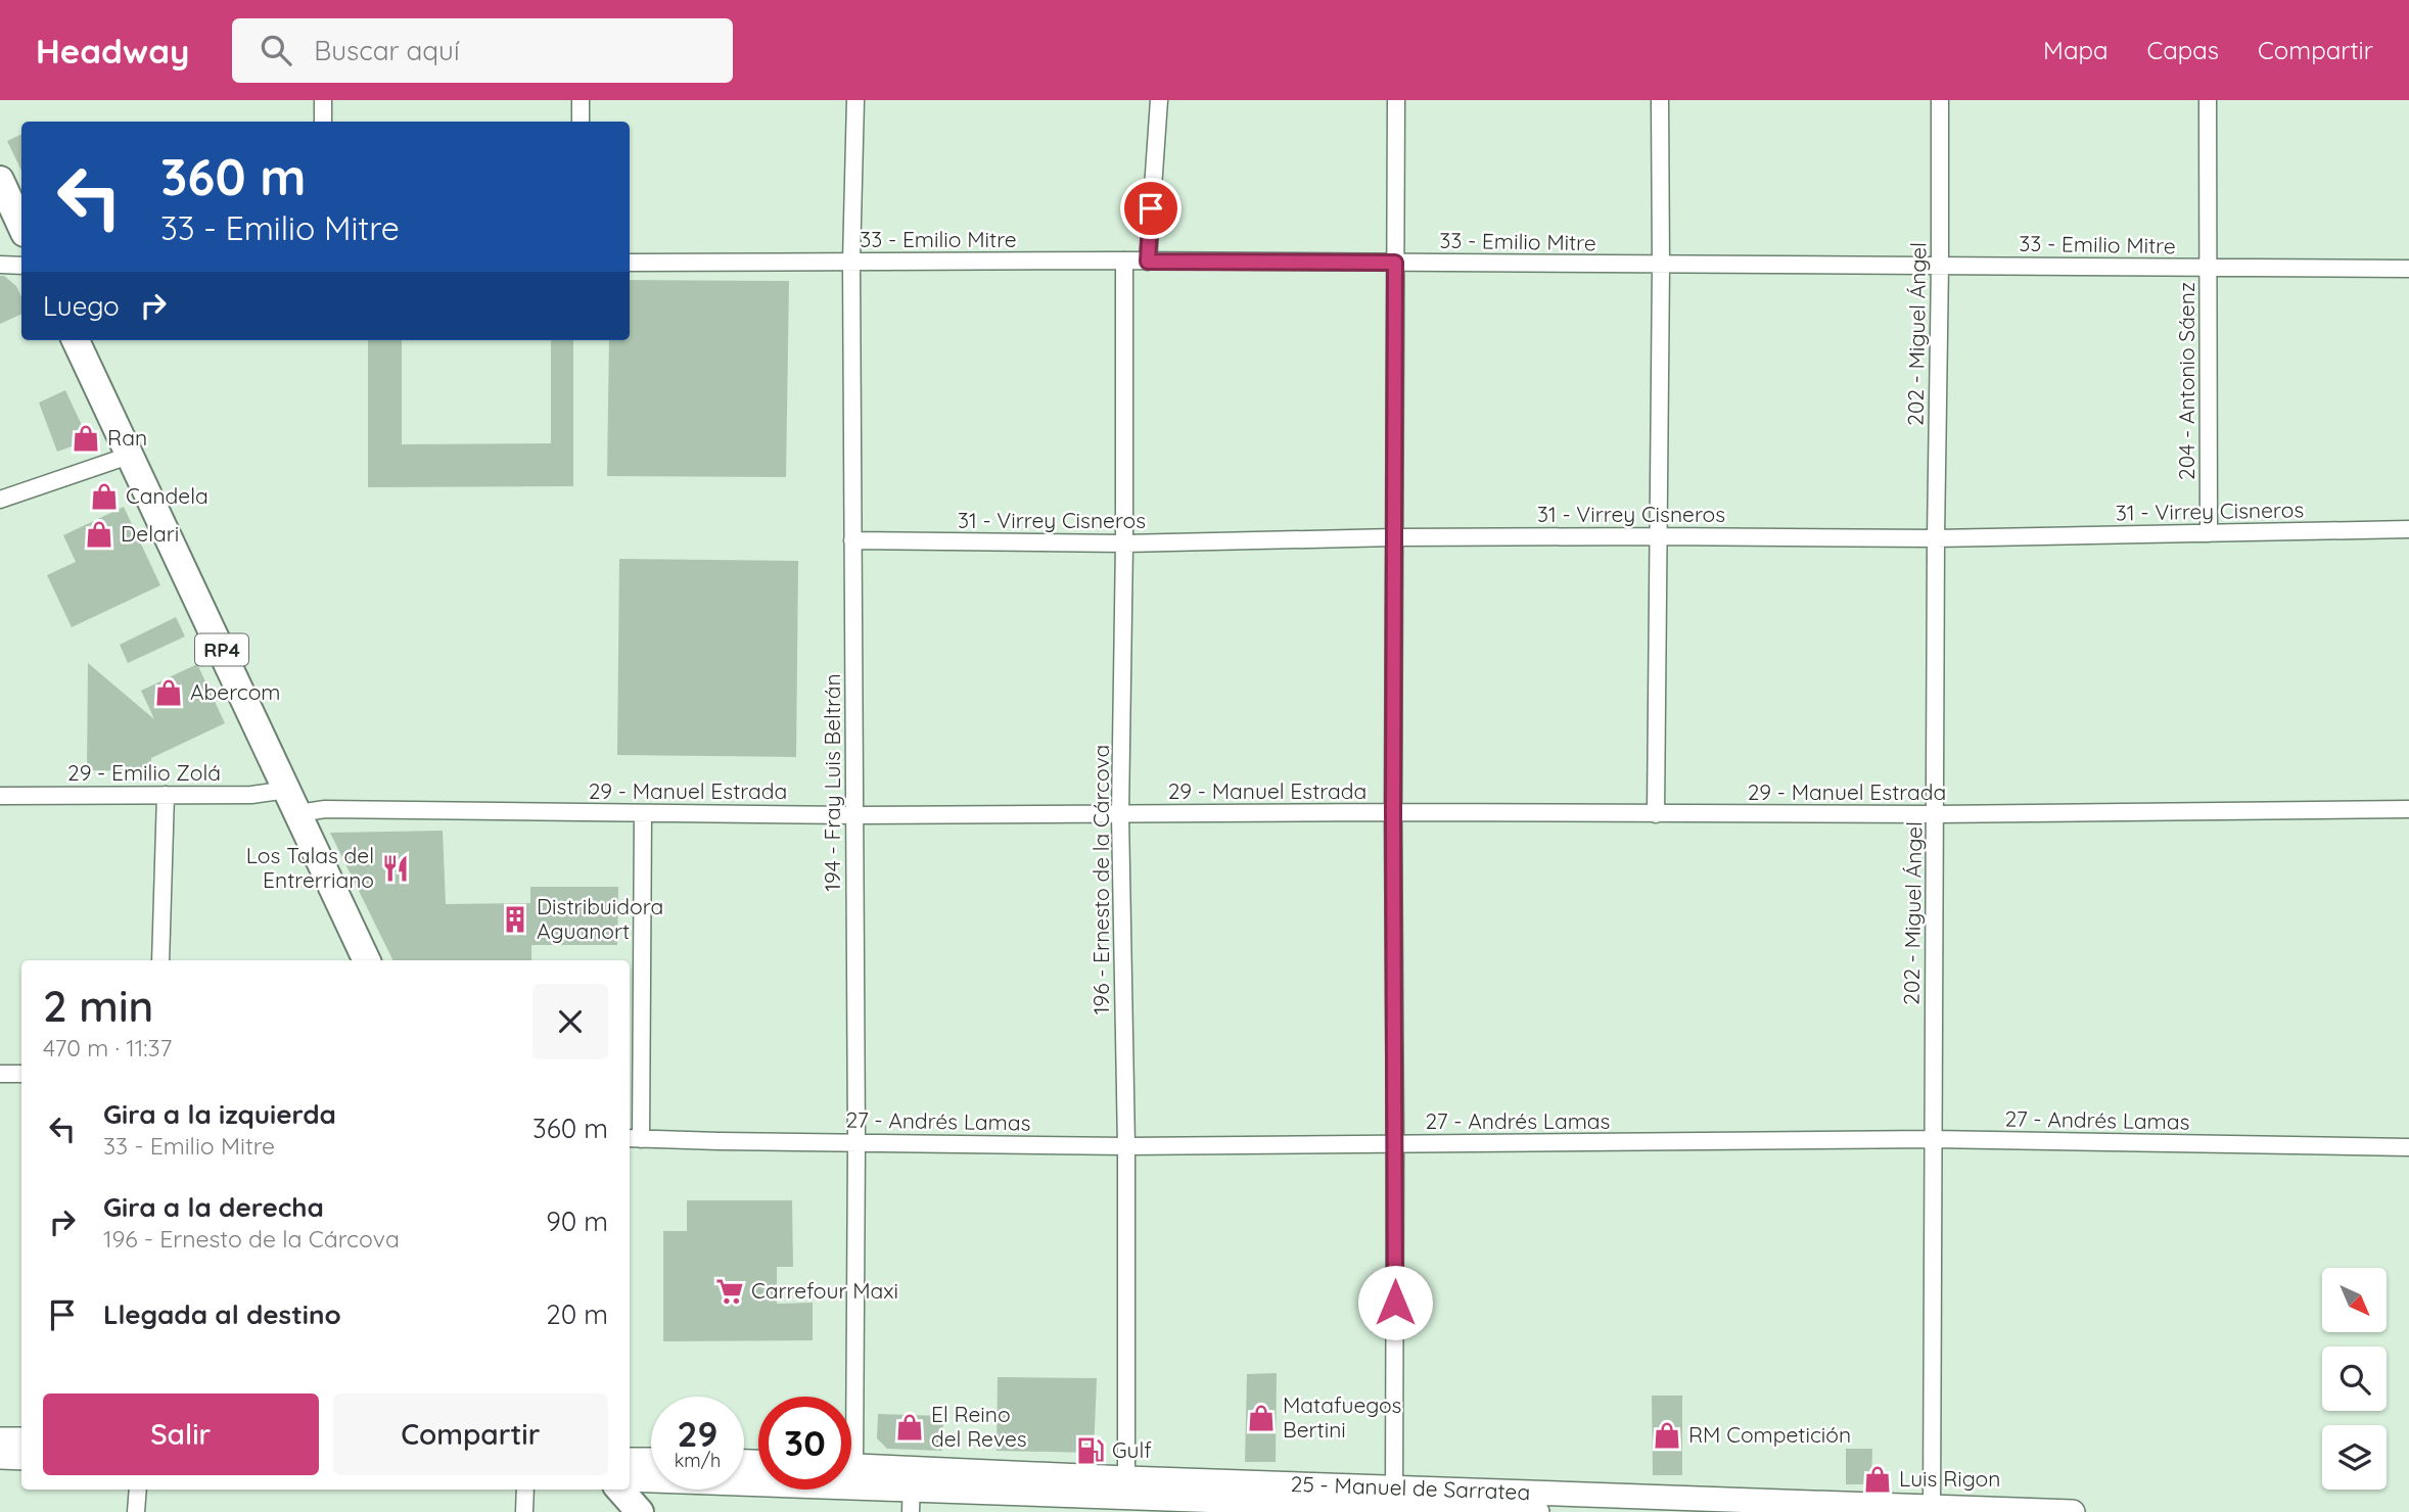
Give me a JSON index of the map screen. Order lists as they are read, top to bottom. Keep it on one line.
{"streets":{"main road":["RP4","25 - Manuel de Sarratea"],"street":["33 - Emilio Mitre","202 - Miguel Ángel","204 - Antonio Sáenz","31 - Virrey Cisneros","29 - Emilio Zolá","194 - Fray Luis Beltrán","29 - Manuel Estrada","196 - Ernesto de la Cárcova","27 - Andrés Lamas"]},"crossings":[["33 - Emilio Mitre","202 - Miguel Ángel"],["33 - Emilio Mitre","204 - Antonio Sáenz"],["33 - Emilio Mitre","194 - Fray Luis Beltrán"],["33 - Emilio Mitre","196 - Ernesto de la Cárcova"],["202 - Miguel Ángel","31 - Virrey Cisneros"],["202 - Miguel Ángel","29 - Manuel Estrada"],["202 - Miguel Ángel","27 - Andrés Lamas"],["202 - Miguel Ángel","25 - Manuel de Sarratea"],["204 - Antonio Sáenz","31 - Virrey Cisneros"],["31 - Virrey Cisneros","194 - Fray Luis Beltrán"],["31 - Virrey Cisneros","196 - Ernesto de la Cárcova"],["RP4","29 - Emilio Zolá"],["RP4","29 - Manuel Estrada"],["29 - Emilio Zolá","29 - Manuel Estrada"],["194 - Fray Luis Beltrán","29 - Manuel Estrada"],["194 - Fray Luis Beltrán","27 - Andrés Lamas"],["29 - Manuel Estrada","196 - Ernesto de la Cárcova"],["196 - Ernesto de la Cárcova","27 - Andrés Lamas"],["196 - Ernesto de la Cárcova","25 - Manuel de Sarratea"]],"places":{"shop":["Ran","Candela","Delari","Abercom","Matafuegos Bertini","El Reino del Reves","RM Competición","Luis Rigon"],"restaurant":["Los Talas del Entrerriano"],"building":["Distribuidora Aguanort"],"supermarket":["Carrefour Maxi"],"fuel station":["Gulf"]},"north":"bottom right","page":{"header":"Headway","search":"Buscar aquí","nav":["Mapa","Capas","Compartir"],"turn":["360 m","33 - Emilio Mitre"],"then":"Luego","heading":["2 min","470 m · 11:37"],"list":[{"name":"Gira a la izquierda","note":"33 - Emilio Mitre","value":"360 m"},{"name":"Gira a la derecha","note":"196 - Ernesto de la Cárcova","value":"90 m"},{"name":"Llegada al destino","value":"20 m"}],"buttons":["Salir","Compartir"],"speed":"29 km/h","limit":"30"}}
